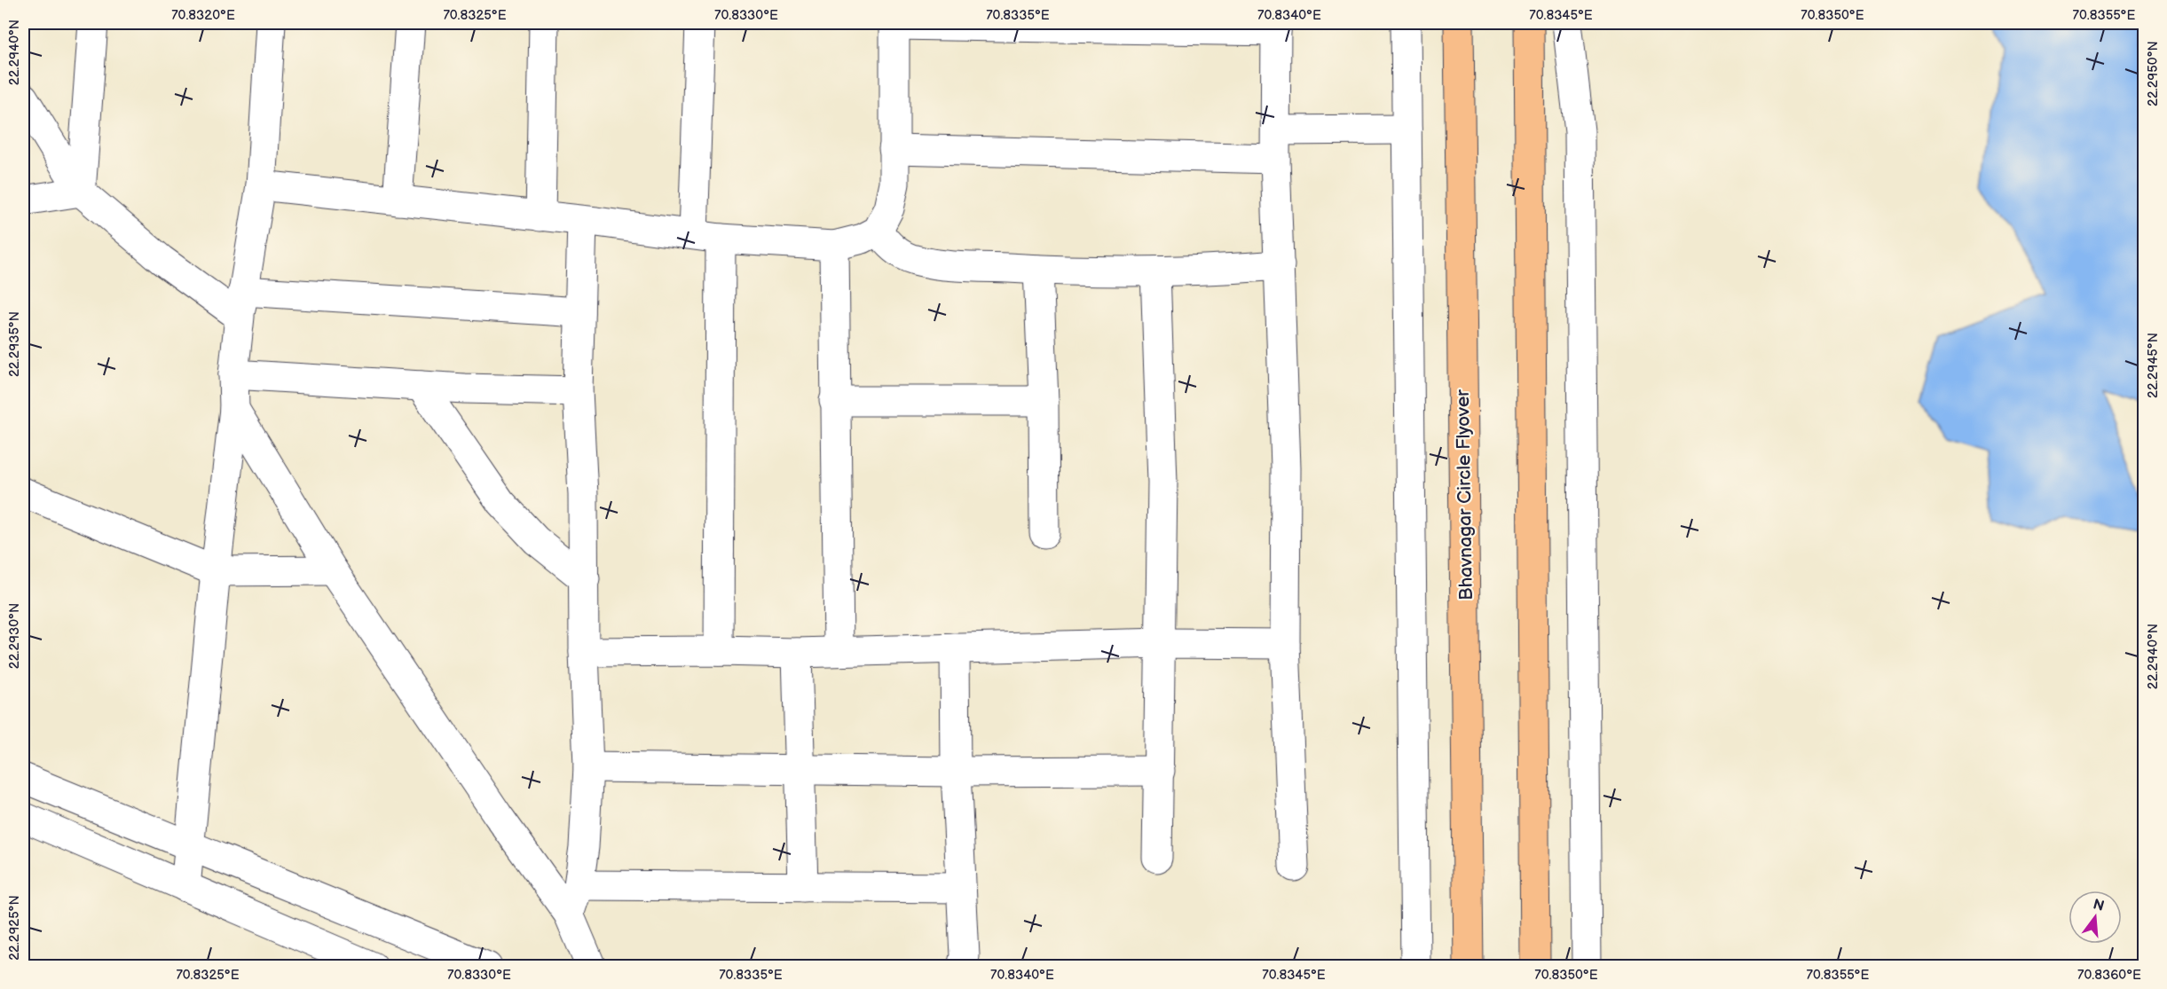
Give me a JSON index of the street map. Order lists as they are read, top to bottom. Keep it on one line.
{"streets":{"highway":["Bhavnagar Circle Flyover"]},"north":"top","coordinates":["70.8320°E","70.8325°E","70.8330°E","70.8335°E","70.8340°E","70.8345°E","70.8350°E","70.8355°E","22.2940°N","22.2950°N","22.2935°N","22.2945°N","22.2930°N","22.2925°N","70.8360°E"]}
